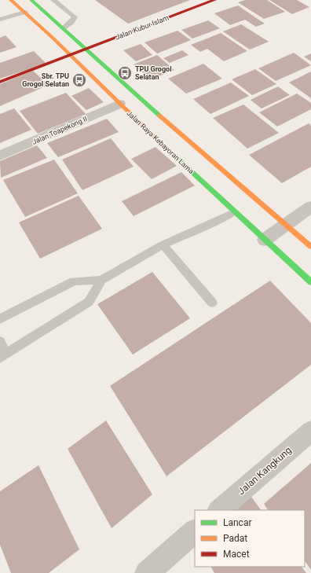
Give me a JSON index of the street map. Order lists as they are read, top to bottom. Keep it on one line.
{"streets":{"main road":["Jalan Kubur Islam","Jalan Raya Kebayoran Lama"],"street":["Jalan Toapekong II","Jalan Kangkung"]},"crossings":[["Jalan Kubur Islam","Jalan Raya Kebayoran Lama"],["Jalan Toapekong II","Jalan Raya Kebayoran Lama"]],"places":{"bus stop":["TPU Grogol Selatan","Sbr. TPU Grogol Selatan"]},"legend":["Lancar","Padat","Macet"]}
